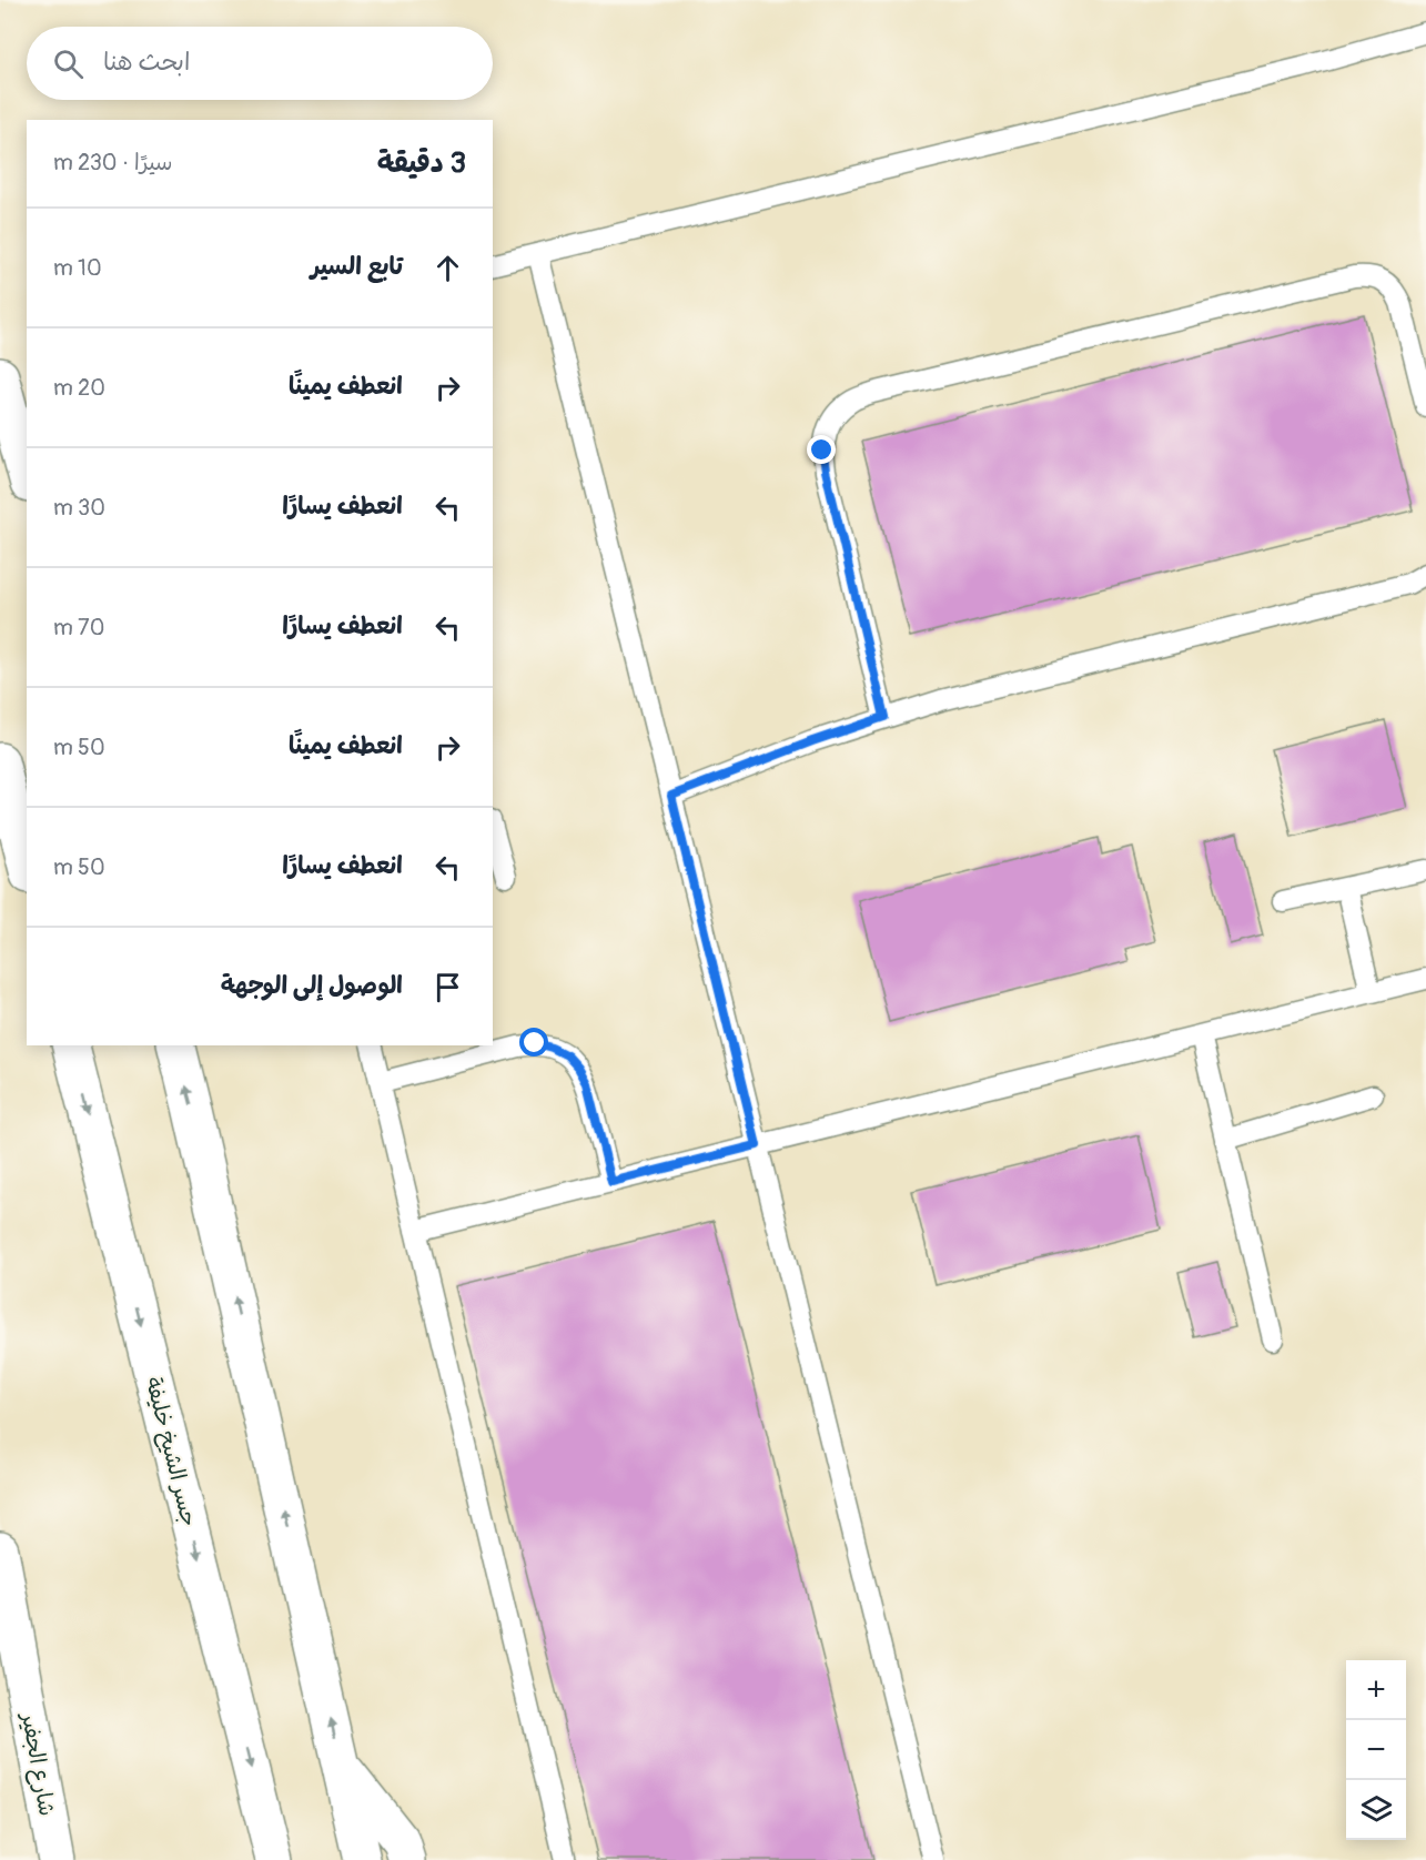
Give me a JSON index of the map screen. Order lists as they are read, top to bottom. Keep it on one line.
{"streets":{"main road":["جسر الشيخ خليفة","شارع الجفير"]},"page":{"search":"ابحث هنا","heading":["3 دقيقة","سيرًا · 230 m"],"list":[["تابع السير","10 m"],["انعطف يمينًا","20 m"],["انعطف يسارًا","30 m"],["انعطف يسارًا","70 m"],["انعطف يمينًا","50 m"],["انعطف يسارًا","50 m"],"الوصول إلى الوجهة"],"map_buttons":["+","−"]}}
